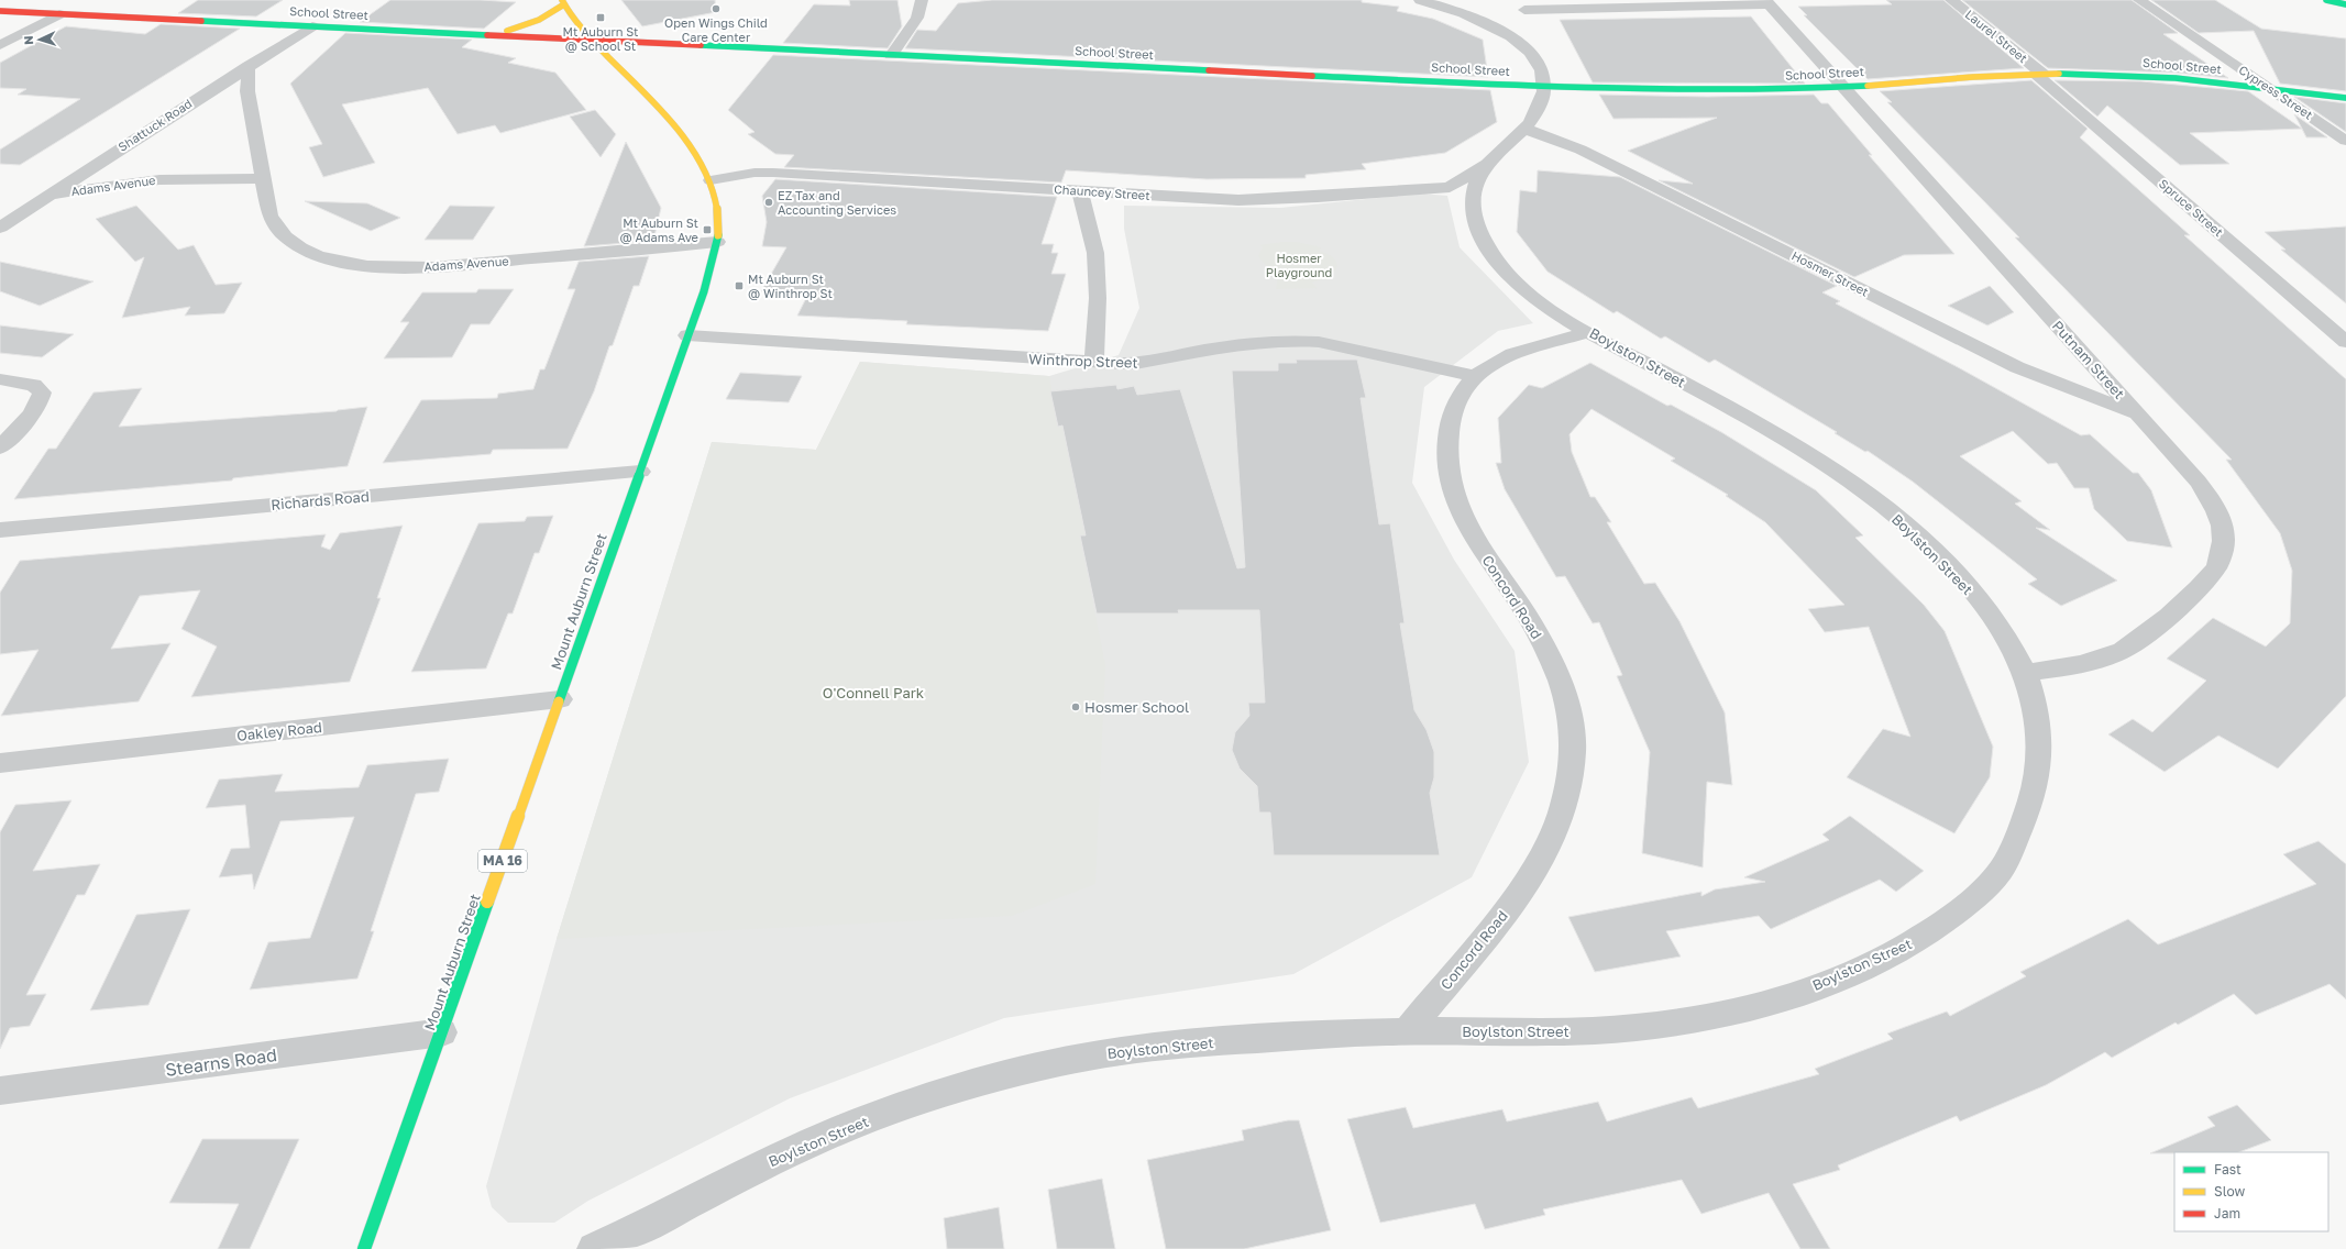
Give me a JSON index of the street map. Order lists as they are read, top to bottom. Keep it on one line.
{"streets":{"street":["School Street","Laurel Street","Cypress Street","Shattuck Road","Adams Avenue","Chauncey Street","Spruce Street","Hosmer Street","Boylston Street","Putnam Street","Winthrop Street","Richards Road","Concord Road","Mount Auburn Street","Oakley Road","MA 16","Stearns Road"]},"crossings":[["School Street","Laurel Street"],["School Street","Cypress Street"],["School Street","Shattuck Road"],["School Street","Spruce Street"],["School Street","Boylston Street"],["School Street","Putnam Street"],["School Street","Mount Auburn Street"],["Laurel Street","Spruce Street"],["Shattuck Road","Adams Avenue"],["Adams Avenue","Mount Auburn Street"],["Chauncey Street","Boylston Street"],["Chauncey Street","Mount Auburn Street"],["Hosmer Street","Boylston Street"],["Hosmer Street","Putnam Street"],["Boylston Street","Putnam Street"],["Boylston Street","Concord Road"],["Winthrop Street","Concord Road"],["Winthrop Street","Mount Auburn Street"],["Richards Road","Mount Auburn Street"],["Mount Auburn Street","Oakley Road"],["Mount Auburn Street","Stearns Road"]],"parks":["Hosmer Playground","O'Connell Park"],"places":{"other":["Open Wings Child Care Center","EZ Tax and Accounting Services","Hosmer School"],"transit":["Mt Auburn St @ School St","Mt Auburn St @ Adams Ave","Mt Auburn St @ Winthrop St"]},"legend":["Fast","Slow","Jam"],"north":"left"}
